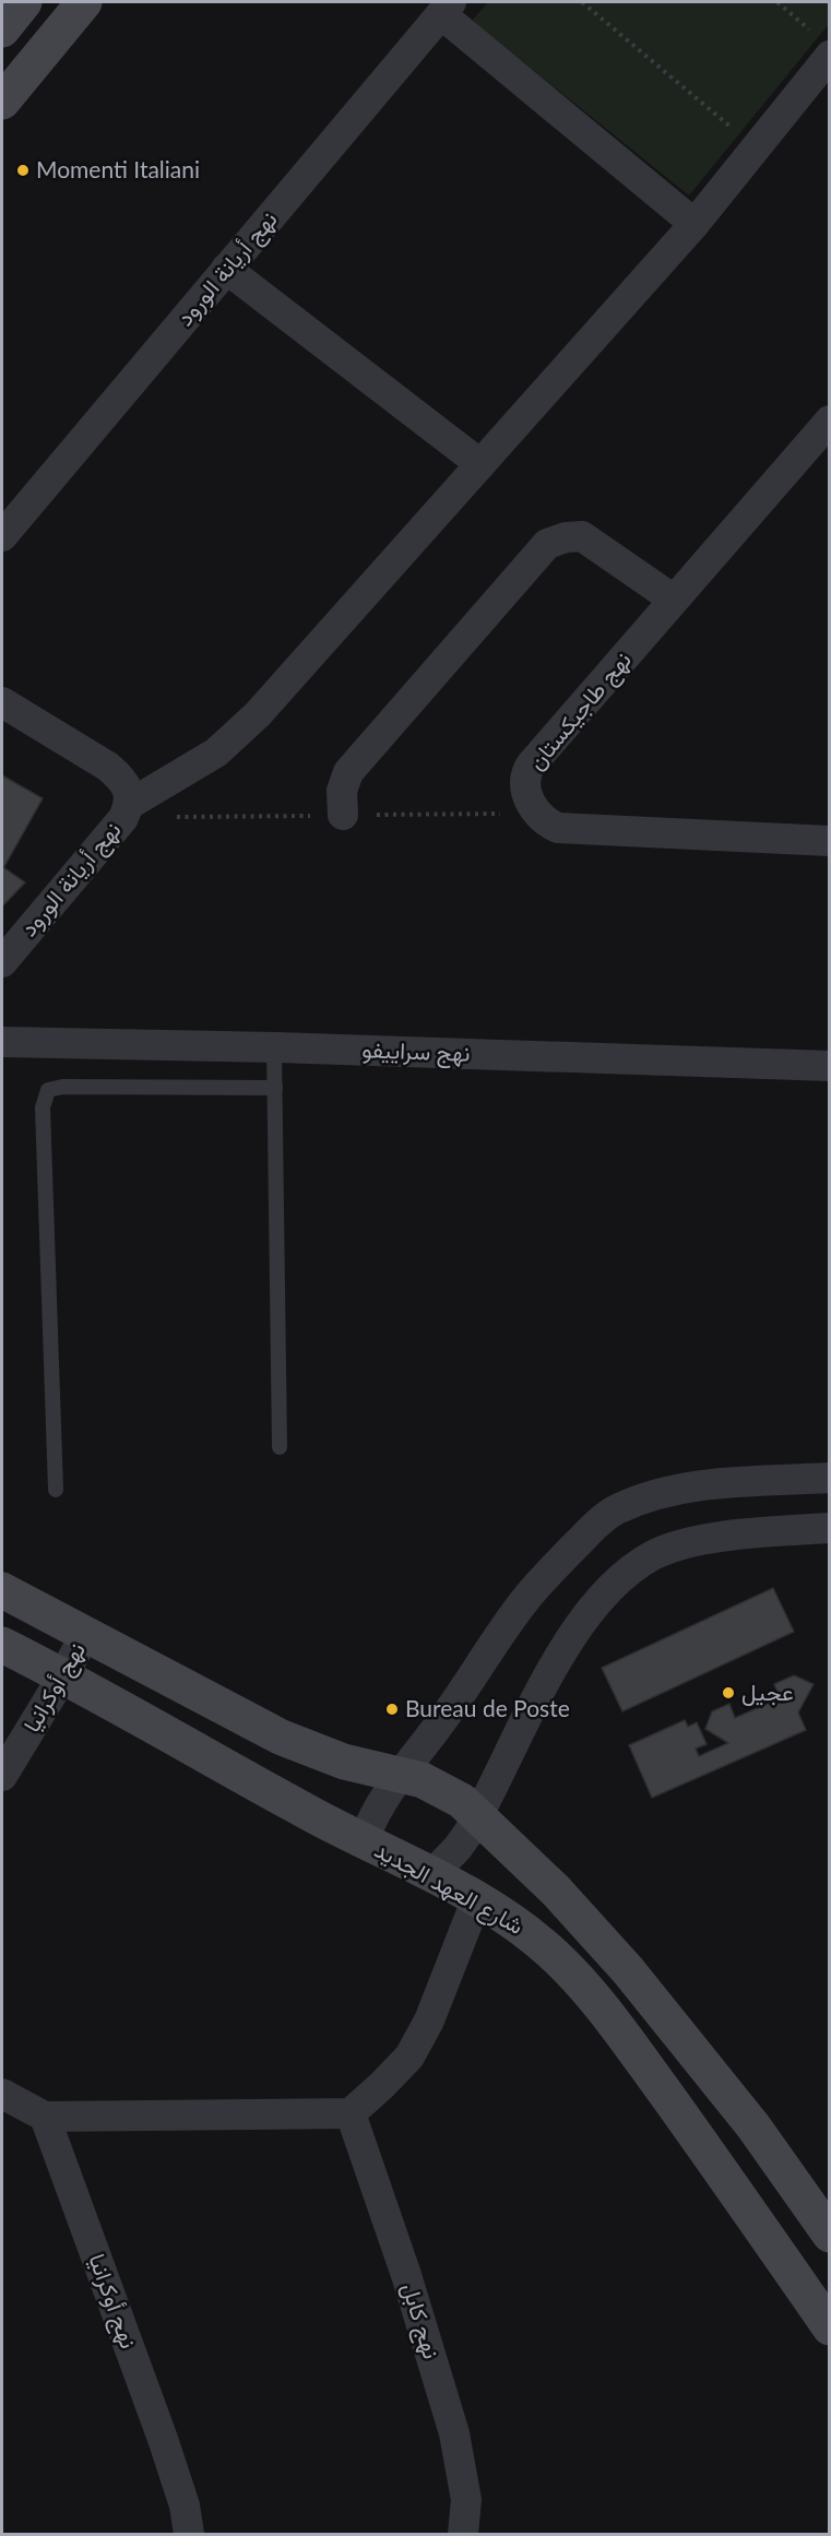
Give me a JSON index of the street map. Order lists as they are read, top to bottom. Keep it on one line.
{"streets":{"main road":["شارع العهد الجديد"],"street":["نهج أريانة الورود","نهج طاجيكستان","نهج سراييفو","نهج أوكرانيا","نهج كابل"]},"crossings":[["نهج أوكرانيا","شارع العهد الجديد"]],"places":["Momenti Italiani","عجيل","Bureau de Poste"]}
